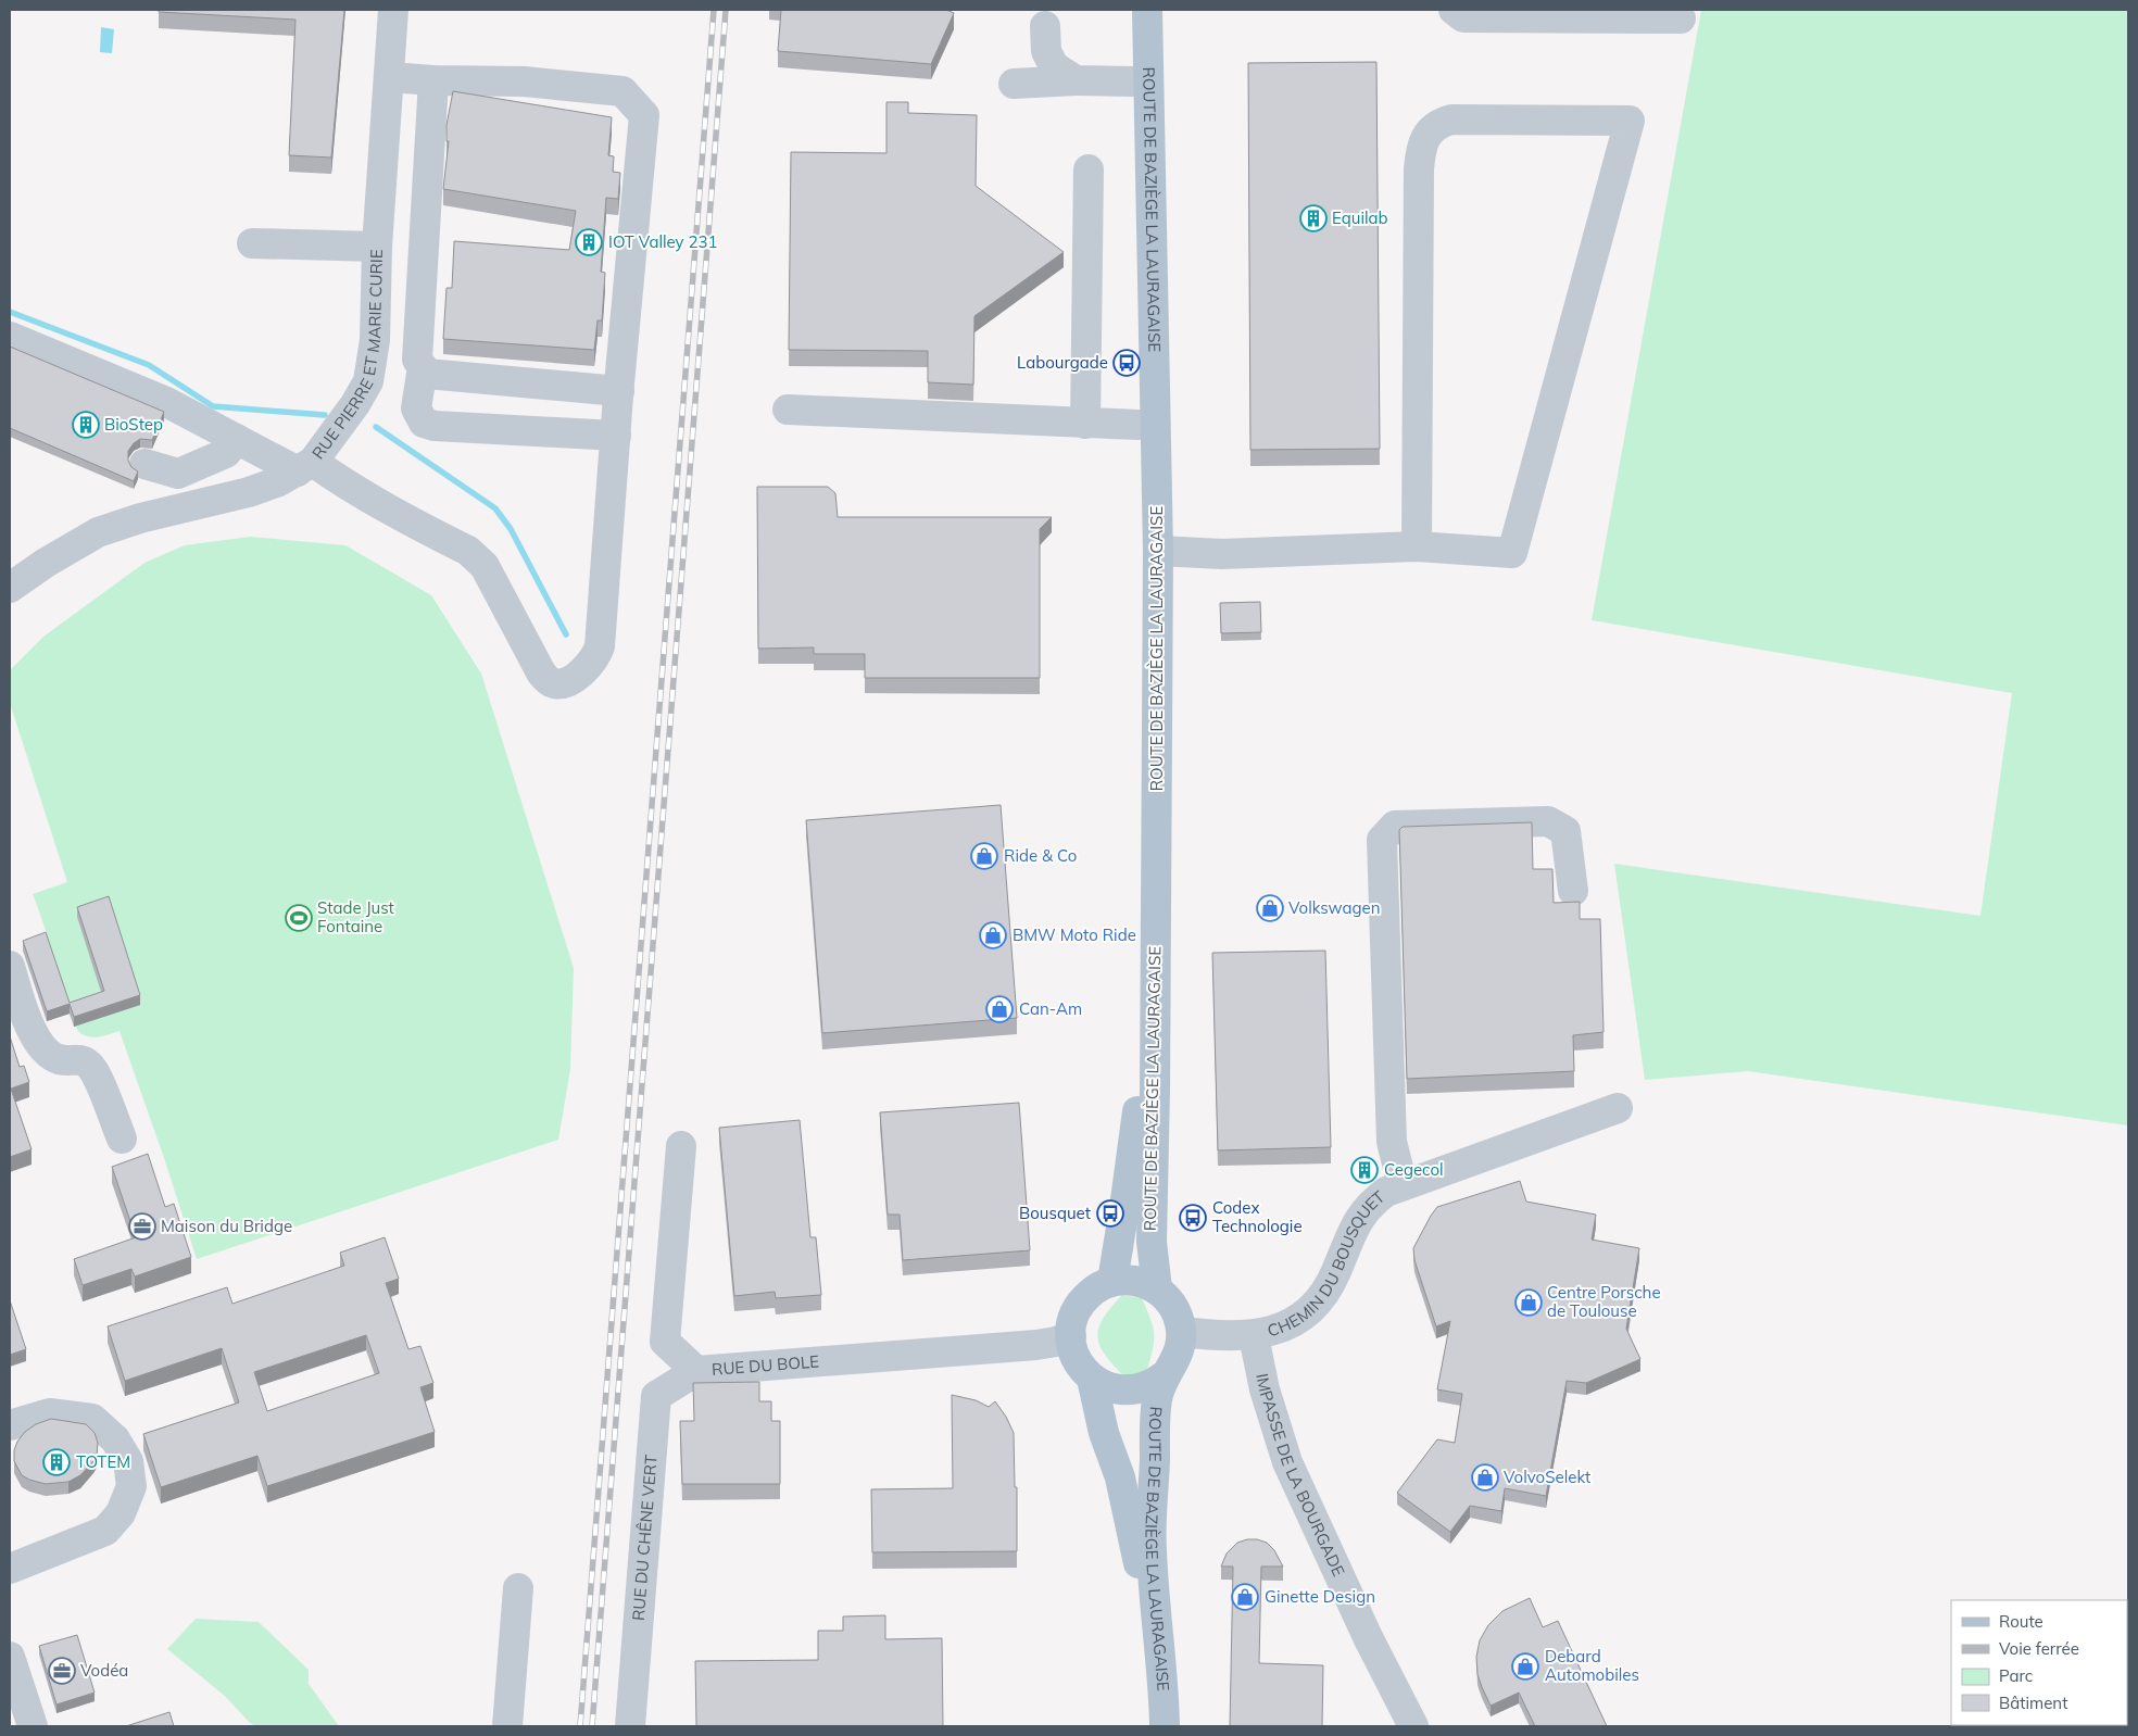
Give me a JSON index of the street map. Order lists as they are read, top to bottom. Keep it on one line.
{"streets":{"main road":["ROUTE DE BAZIÈGE LA LAURAGAISE"],"street":["RUE PIERRE ET MARIE CURIE","CHEMIN DU BOUSQUET","RUE DU BOLE","IMPASSE DE LA BOURGADE","RUE DU CHÊNE VERT"]},"crossings":[["ROUTE DE BAZIÈGE LA LAURAGAISE","CHEMIN DU BOUSQUET"],["ROUTE DE BAZIÈGE LA LAURAGAISE","RUE DU BOLE"],["CHEMIN DU BOUSQUET","RUE DU BOLE"],["CHEMIN DU BOUSQUET","IMPASSE DE LA BOURGADE"],["RUE DU BOLE","RUE DU CHÊNE VERT"]],"places":{"building":["Equilab","IOT Valley 231","BioStep","Cegecol","TOTEM"],"bus stop":["Labourgade","Bousquet","Codex Technologie"],"shop":["Ride & Co","Volkswagen","BMW Moto Ride","Can-Am","Centre Porsche de Toulouse","VolvoSelekt","Ginette Design","Debard Automobiles"],"sports":["Stade Just Fontaine"],"office":["Maison du Bridge","Vodéa"]},"legend":["Route","Voie ferrée","Parc","Bâtiment"]}
